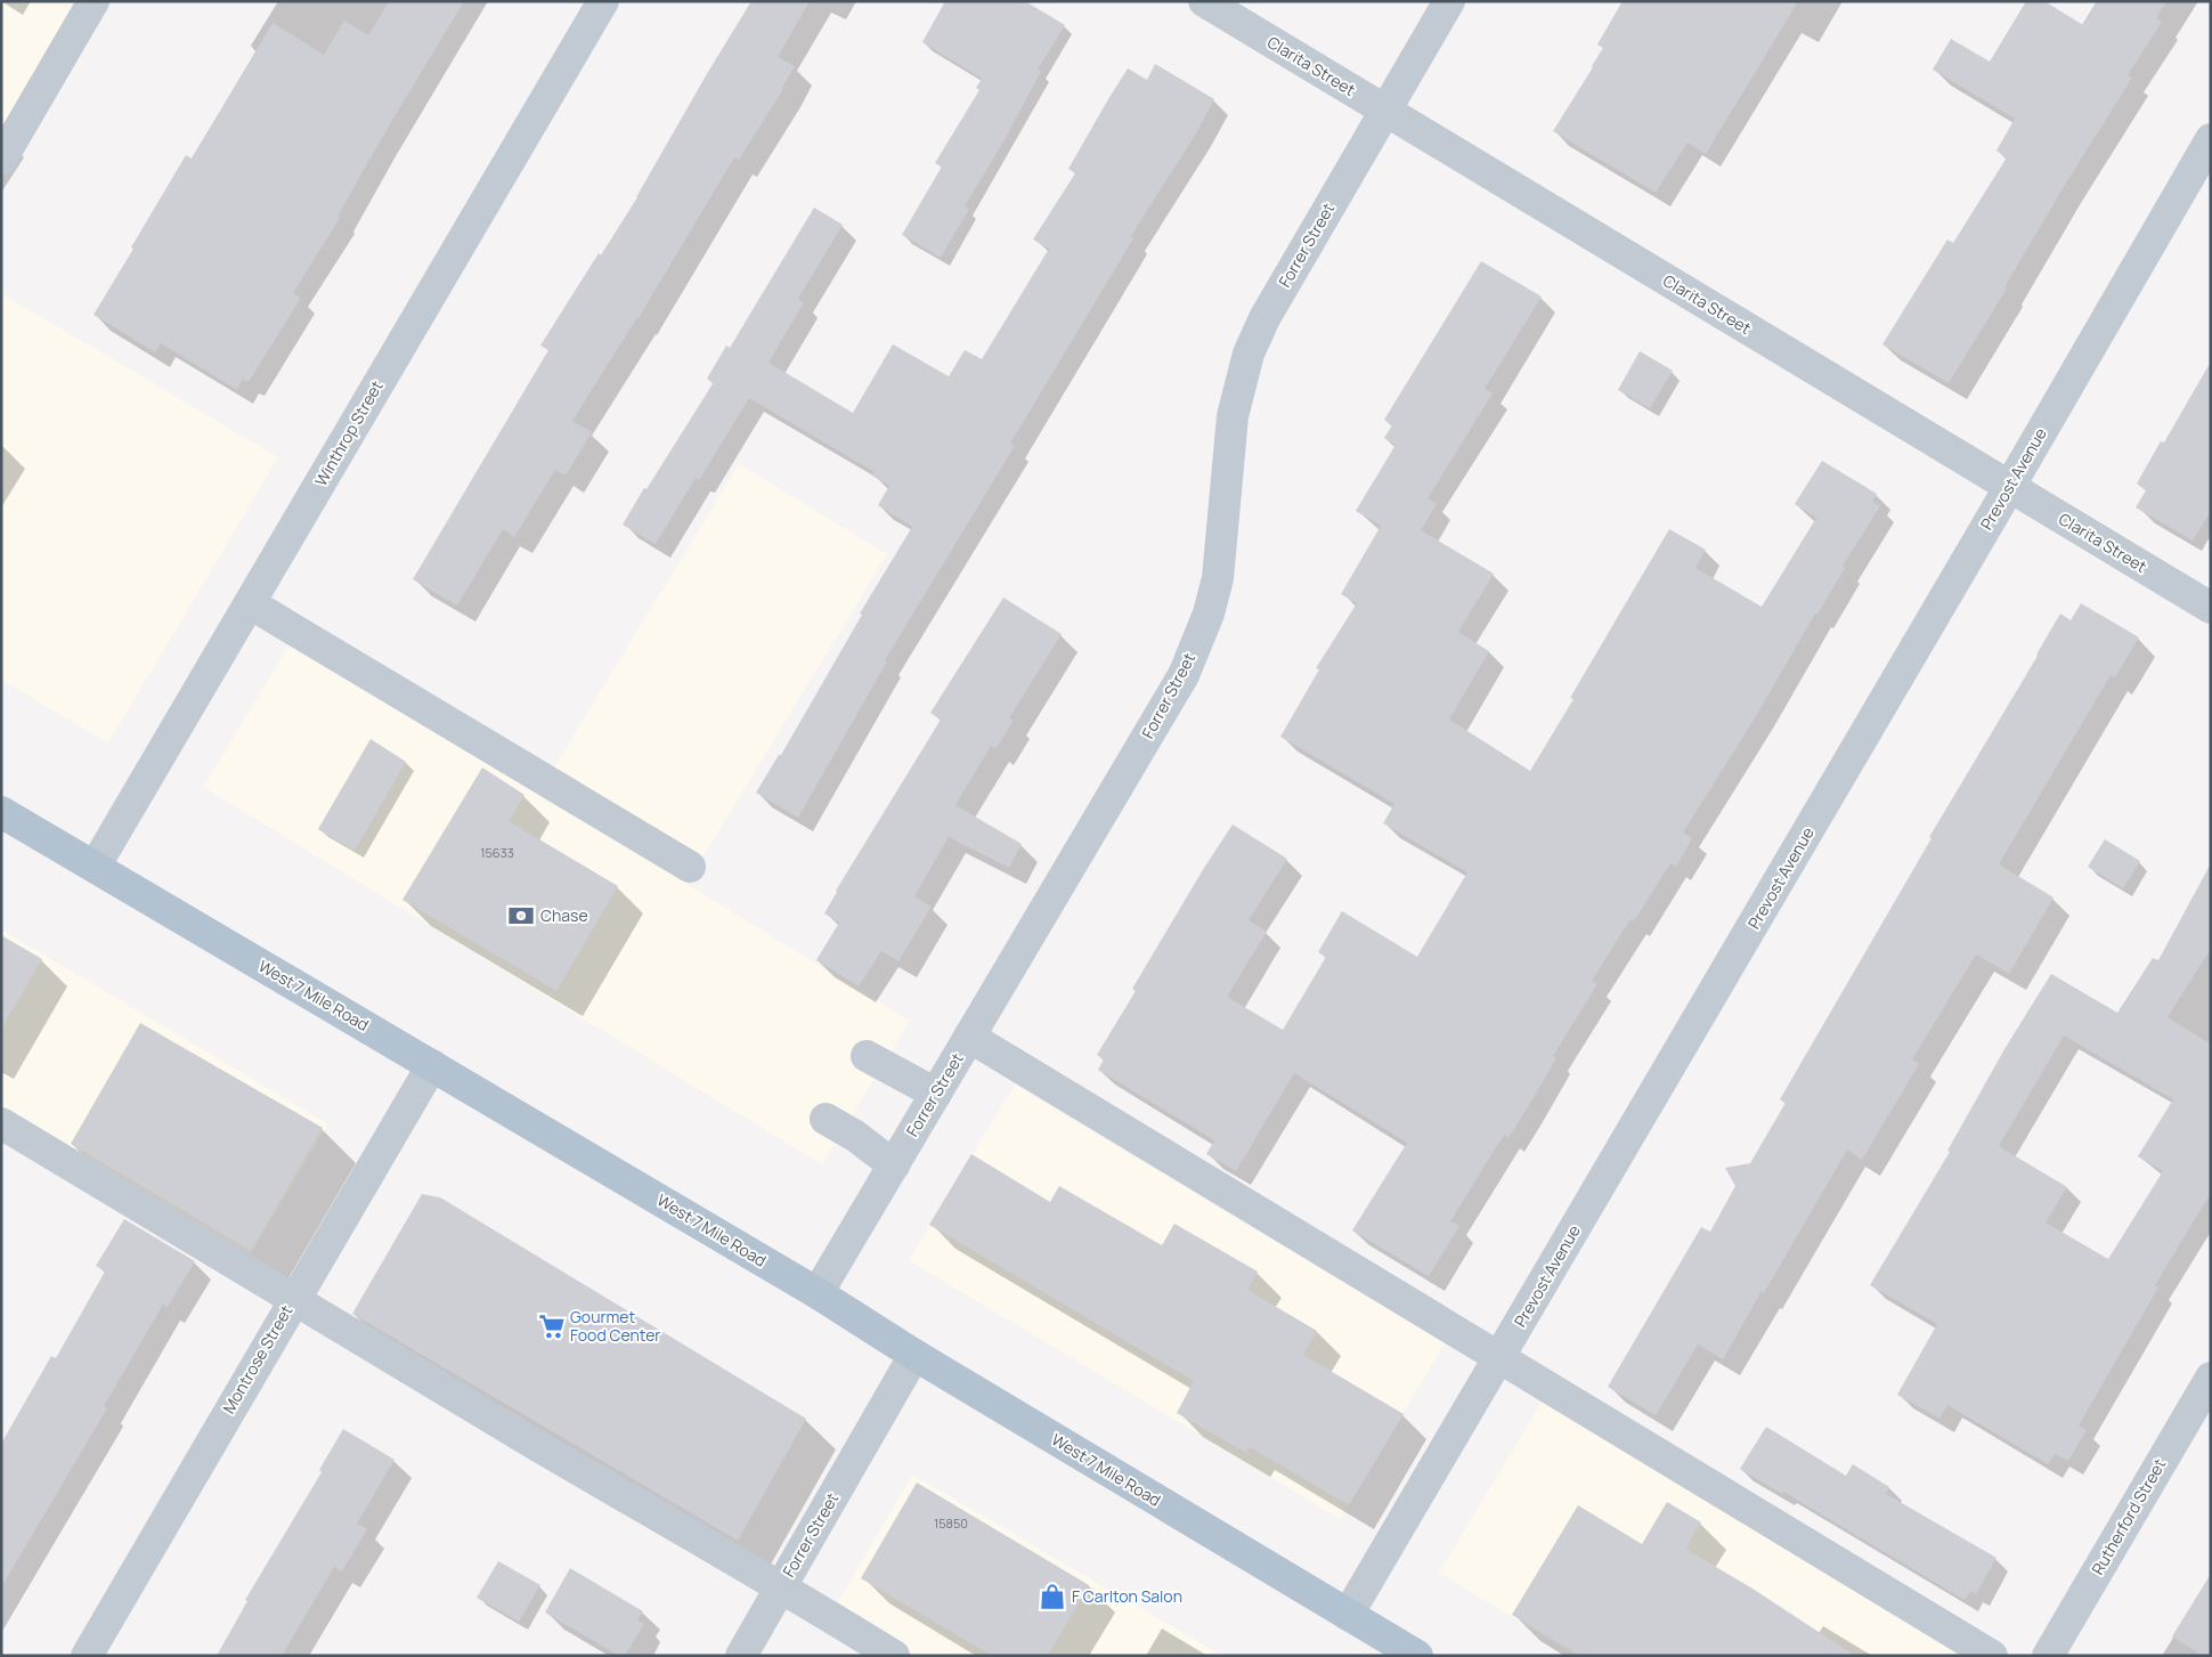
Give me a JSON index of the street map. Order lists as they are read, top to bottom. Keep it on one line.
{"streets":{"main road":["West 7 Mile Road"],"street":["Clarita Street","Forrer Street","Winthrop Street","Prevost Avenue","Montrose Street","Rutherford Street"]},"crossings":[["Clarita Street","Forrer Street"],["Clarita Street","Prevost Avenue"],["Forrer Street","West 7 Mile Road"],["Winthrop Street","West 7 Mile Road"],["Prevost Avenue","West 7 Mile Road"],["West 7 Mile Road","Montrose Street"]],"places":{"bank":["Chase"],"supermarket":["Gourmet Food Center"],"shop":["F Carlton Salon"]},"house_numbers":["15633","15850"]}
